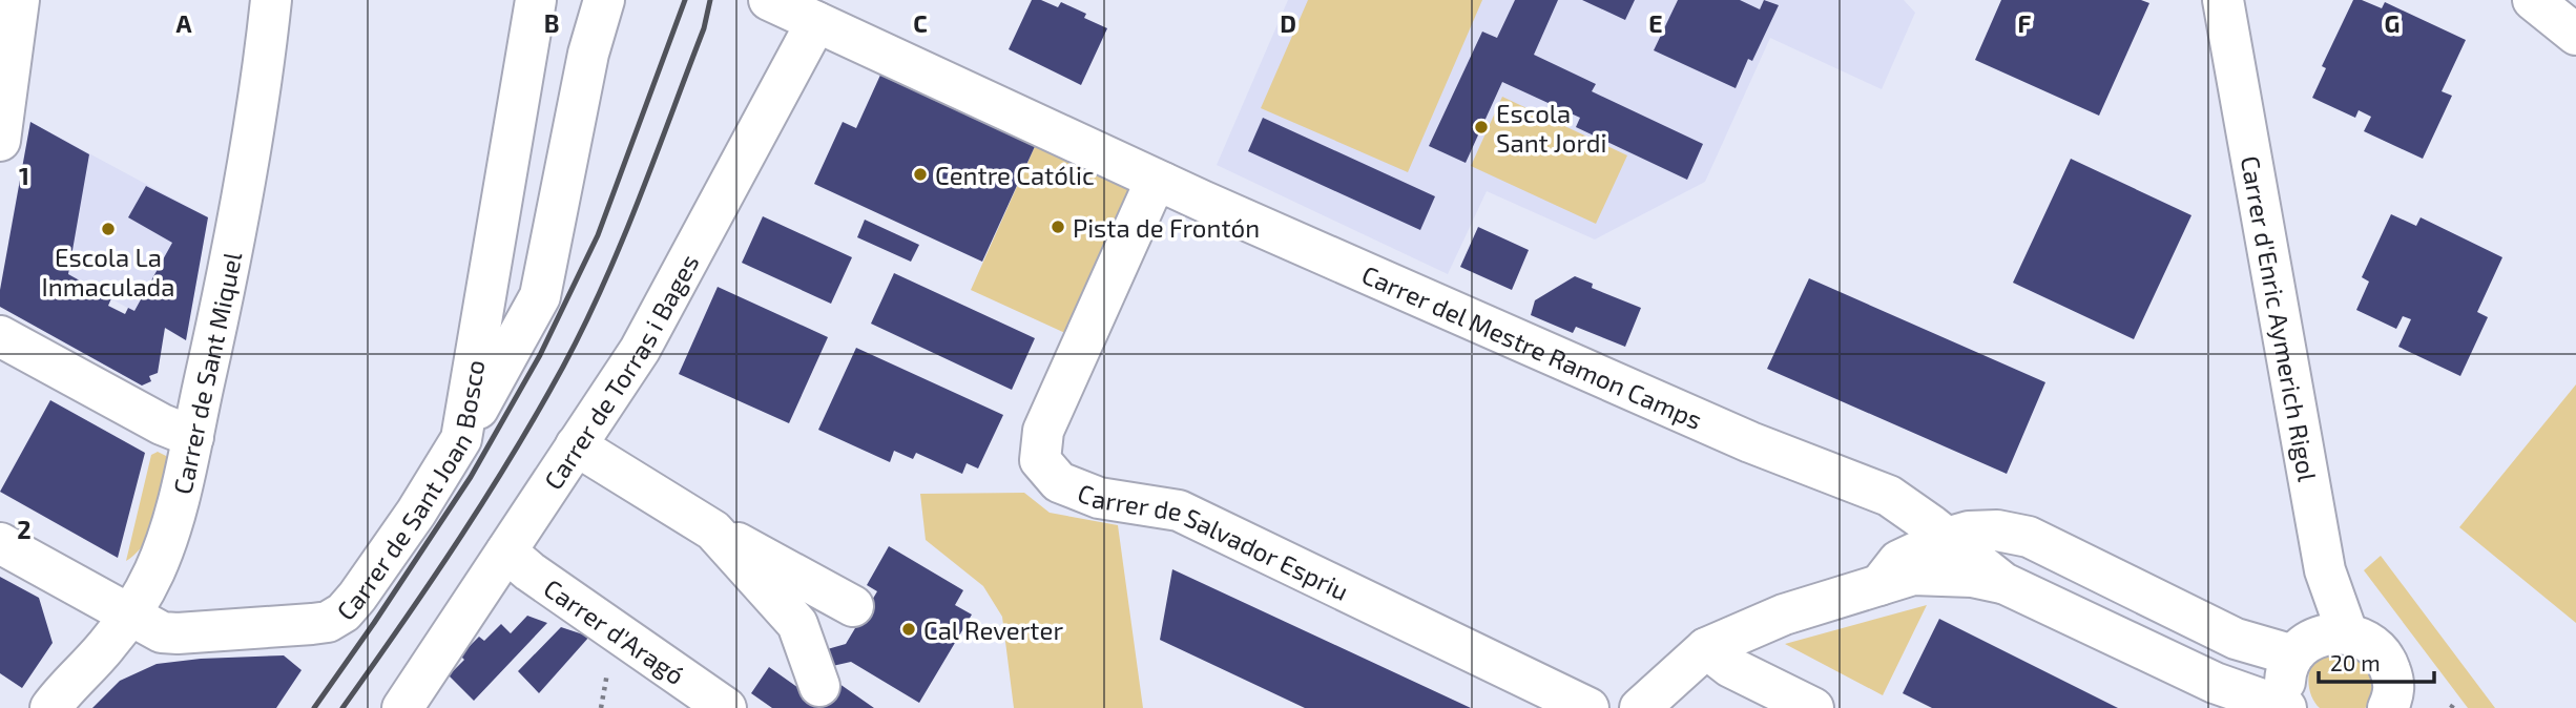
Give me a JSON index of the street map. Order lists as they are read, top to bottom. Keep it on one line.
{"streets":{"street":["Carrer d'Enric Aymerich Rigol","Carrer del Mestre Ramon Camps","Carrer de Torras i Bages","Carrer de Sant Miquel","Carrer de Sant Joan Bosco","Carrer de Salvador Espriu","Carrer d'Aragó"]},"crossings":[["Carrer del Mestre Ramon Camps","Carrer de Torras i Bages"],["Carrer del Mestre Ramon Camps","Carrer de Salvador Espriu"],["Carrer de Torras i Bages","Carrer d'Aragó"],["Carrer de Sant Miquel","Carrer de Sant Joan Bosco"]],"places":["Escola Sant Jordi","Centre Católic","Pista de Frontón","Escola La Inmaculada","Cal Reverter"],"scale_bar":"20 m","grid":{"columns":["A","B","C","D","E","F","G"],"rows":["1","2"]}}
